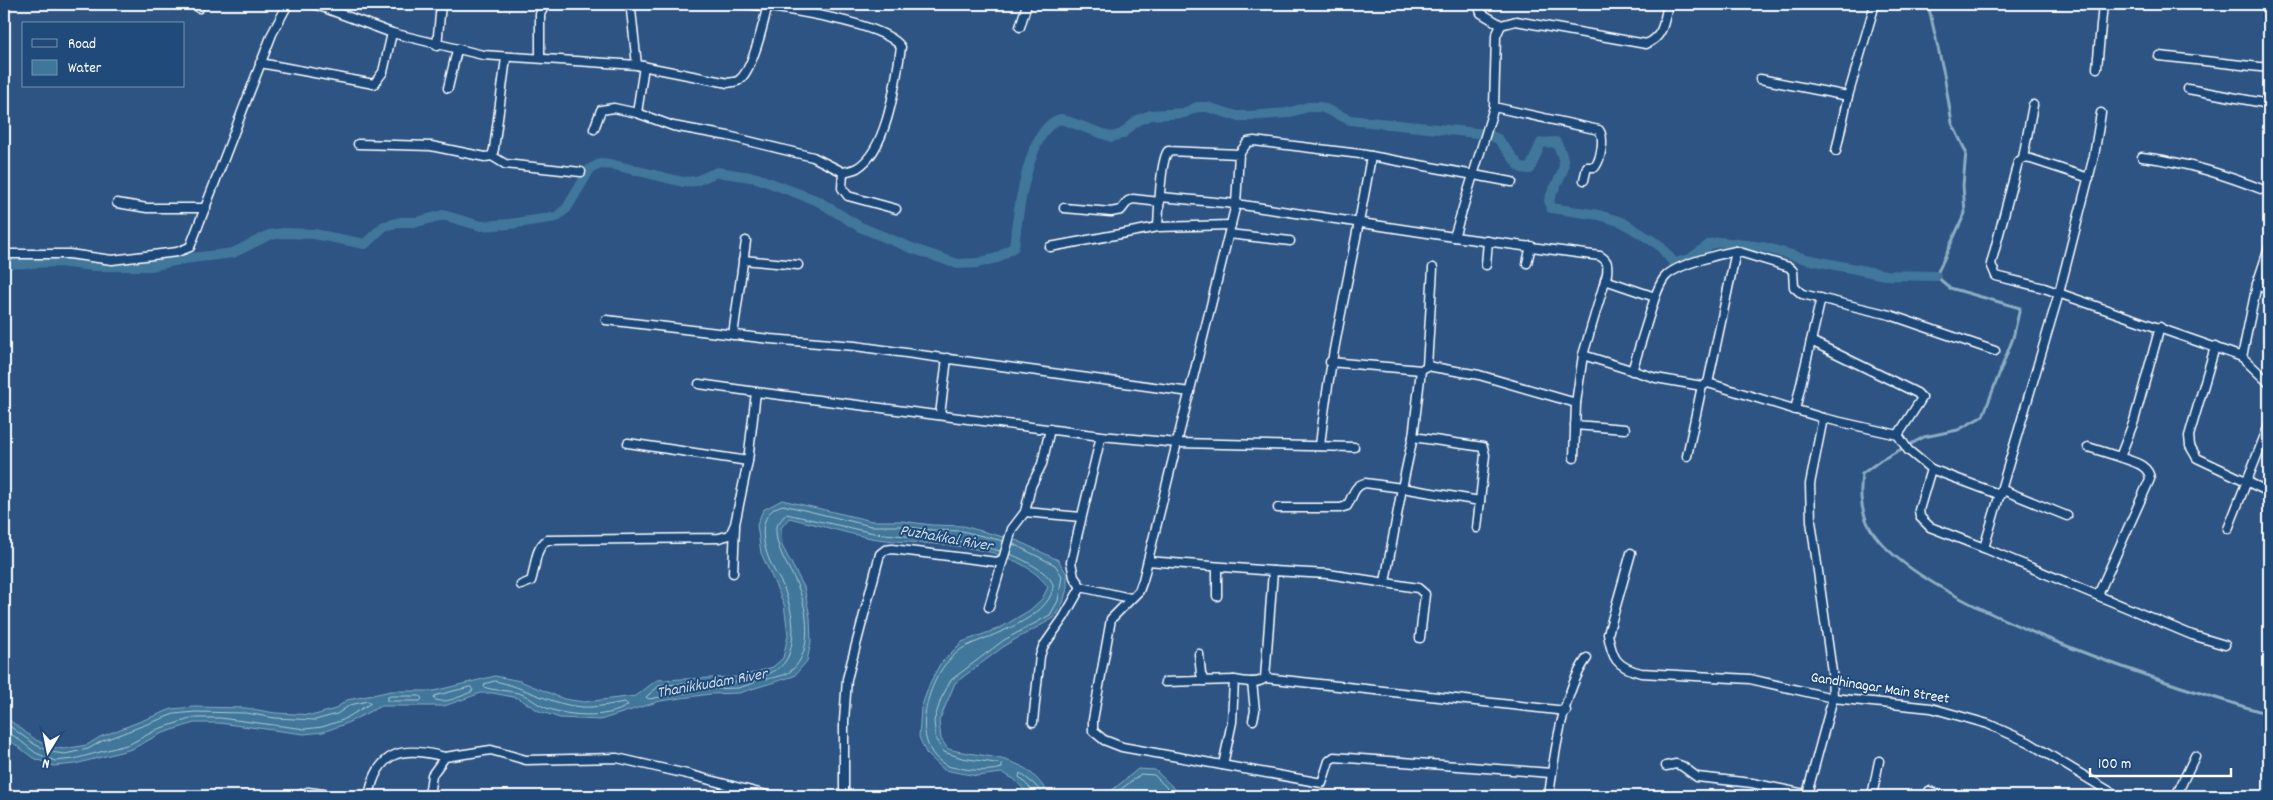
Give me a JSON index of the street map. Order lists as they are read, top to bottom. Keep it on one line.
{"streets":{"street":["Gandhinagar Main Street"]},"water":["Puzhakkal River","Thanikkudam River"],"legend":["Road","Water"],"scale_bar":"100 m","north":"bottom"}
